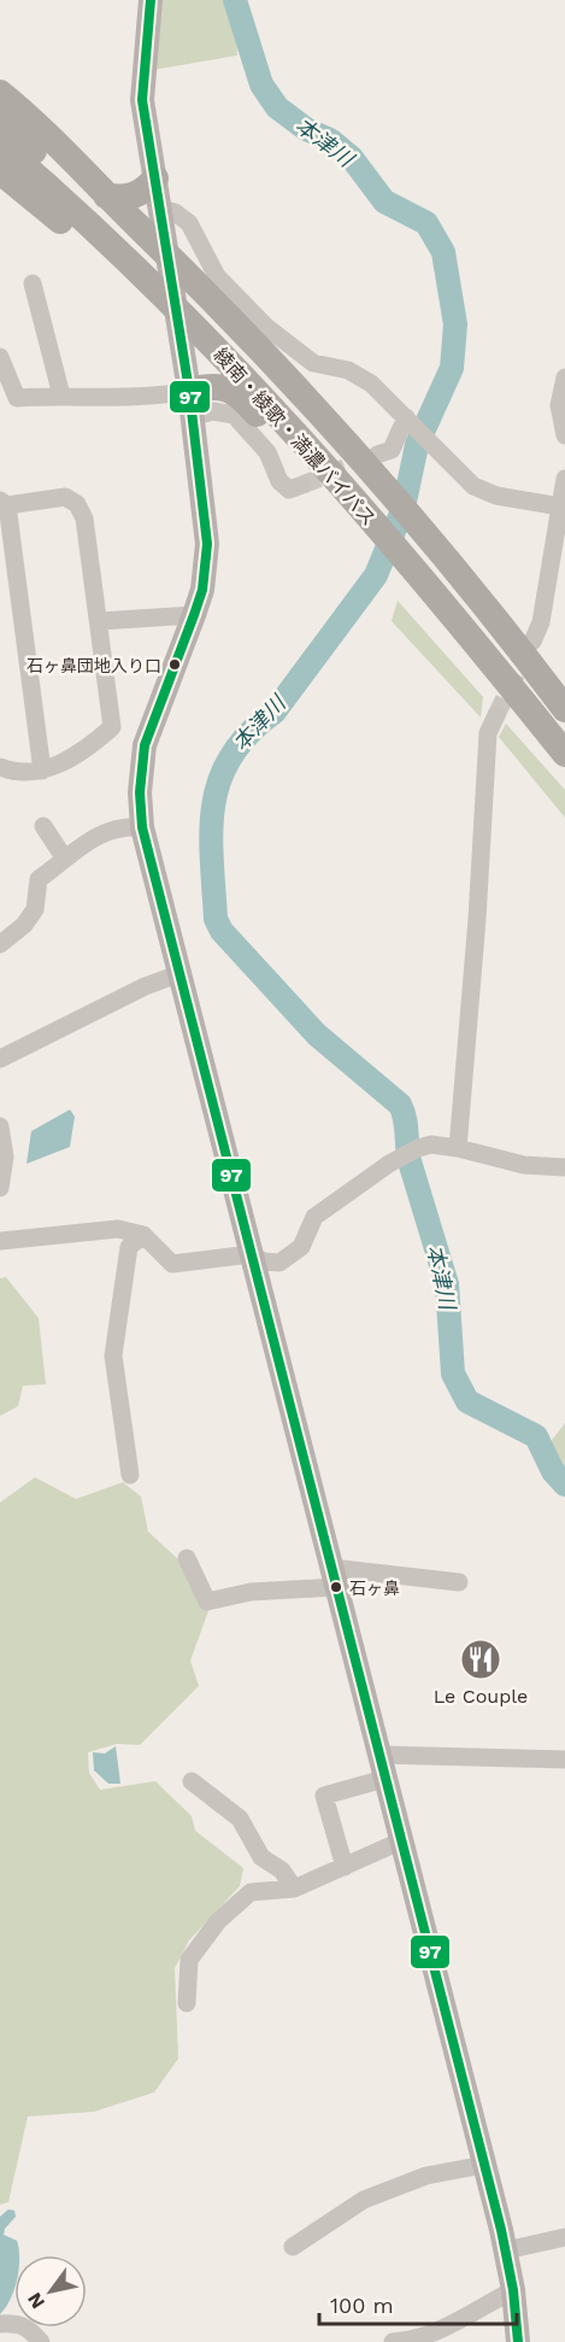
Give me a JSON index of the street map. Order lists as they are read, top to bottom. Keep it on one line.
{"streets":{"highway":["綾南・綾歌・満濃バイパス"]},"water":["本津川"],"places":{"other":["石ヶ鼻団地入り口","石ヶ鼻"],"restaurant":["Le Couple"]},"lines":["transit line 97"],"scale_bar":"100 m","north":"bottom left"}
